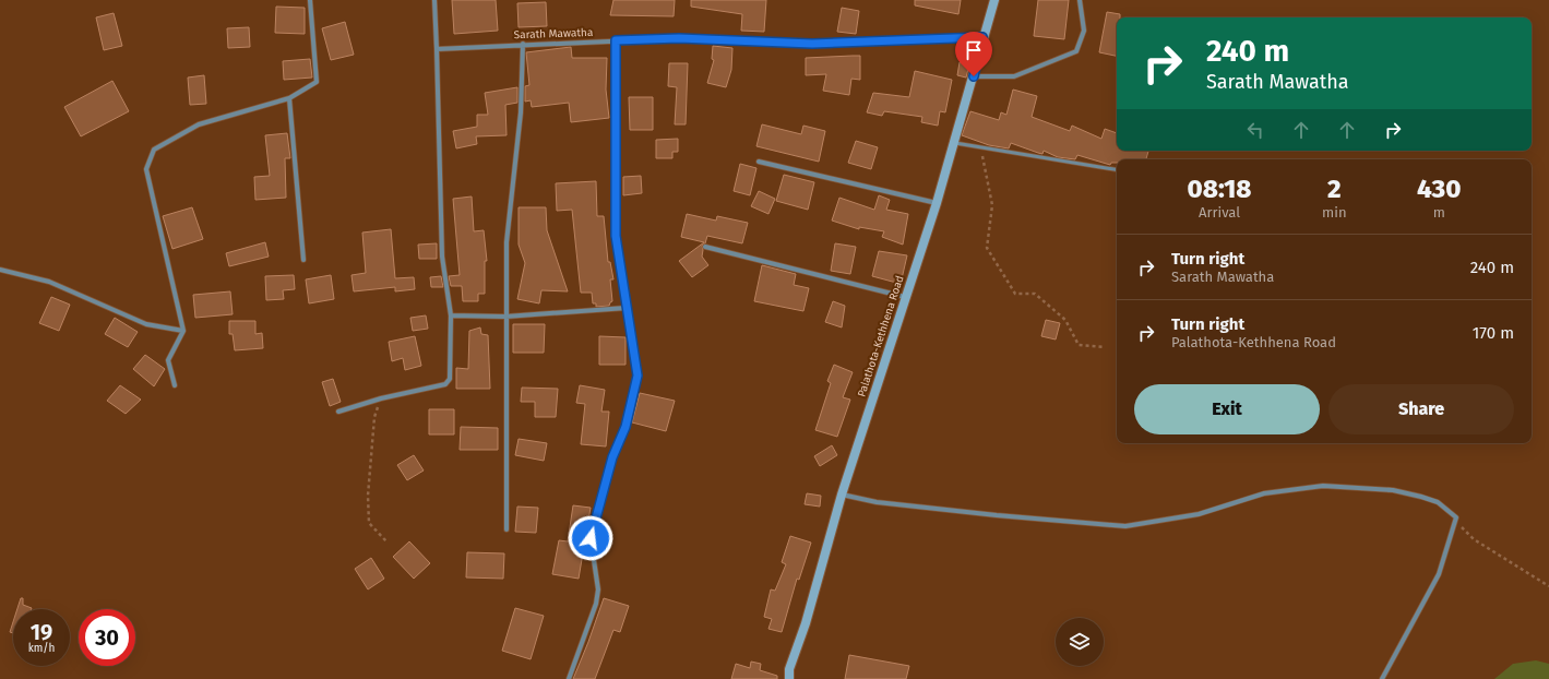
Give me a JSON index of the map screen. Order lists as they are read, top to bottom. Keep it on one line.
{"streets":{"street":["Sarath Mawatha","Palathota-Kethhena Road"]},"crossings":[["Sarath Mawatha","Palathota-Kethhena Road"]],"page":{"turn":["240 m","Sarath Mawatha"],"eta":["08:18","Arrival","2","min","430","m"],"list":[{"name":"Turn right","note":"Sarath Mawatha","value":"240 m"},{"name":"Turn right","note":"Palathota-Kethhena Road","value":"170 m"}],"buttons":["Exit","Share"],"speed":"19 km/h","limit":"30"}}
